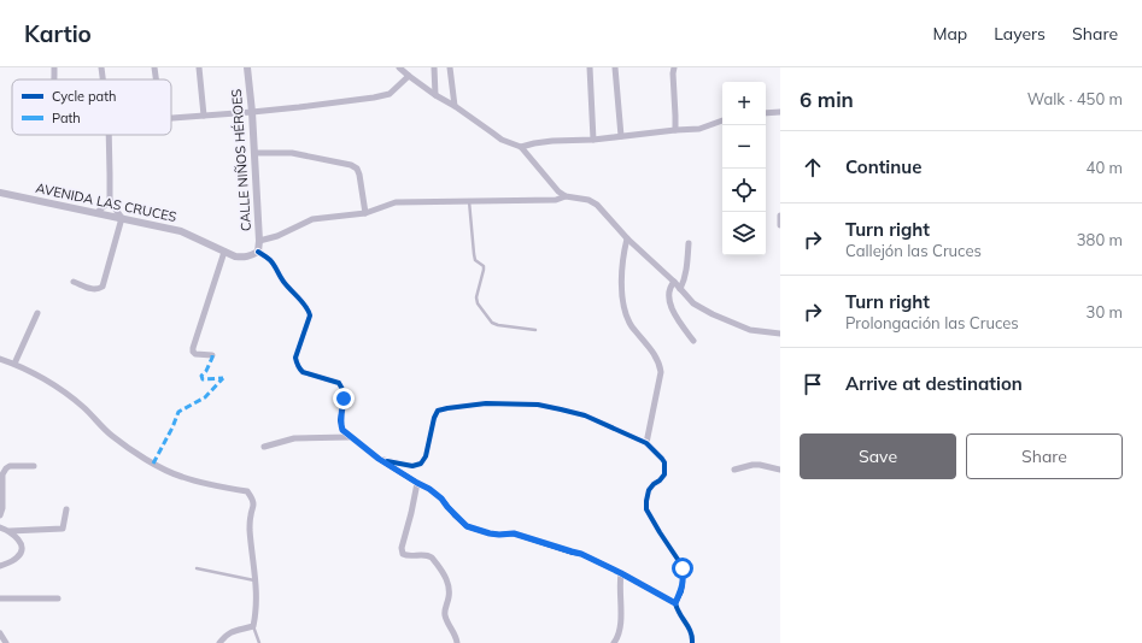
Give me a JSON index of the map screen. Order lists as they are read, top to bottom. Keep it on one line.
{"streets":{"street":["CALLE NIÑOS HÉROES","AVENIDA LAS CRUCES"]},"crossings":[["CALLE NIÑOS HÉROES","AVENIDA LAS CRUCES"]],"legend":["Cycle path","Path"],"page":{"header":"Kartio","nav":["Map","Layers","Share"],"heading":["6 min","Walk · 450 m"],"map_buttons":["+","−"],"list":[["Continue","40 m"],["Turn right","Callejón las Cruces","380 m"],["Turn right","Prolongación las Cruces","30 m"],"Arrive at destination"],"buttons":["Save","Share"]}}
